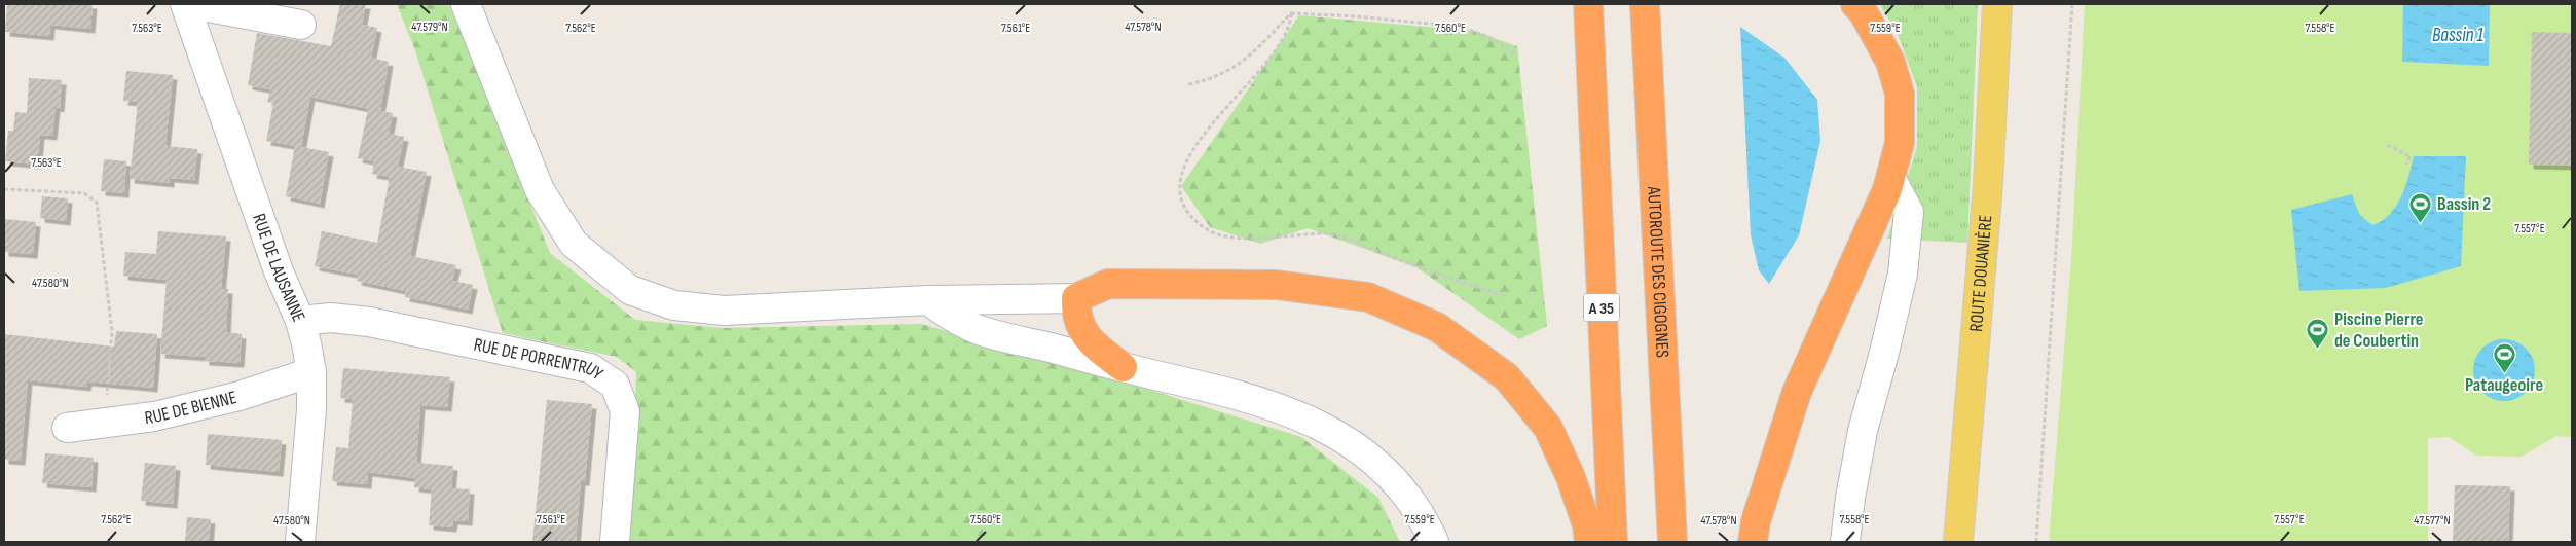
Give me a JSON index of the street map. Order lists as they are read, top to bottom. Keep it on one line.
{"streets":{"highway":["AUTOROUTE DES CIGOGNES","A 35"],"main road":["ROUTE DOUANIÈRE"],"street":["RUE DE LAUSANNE","RUE DE PORRENTRUY","RUE DE BIENNE"]},"crossings":[["RUE DE LAUSANNE","RUE DE PORRENTRUY"],["RUE DE LAUSANNE","RUE DE BIENNE"]],"water":["Bassin 1"],"places":{"sports":["Bassin 2","Piscine Pierre de Coubertin","Pataugeoire"]},"coordinates":["47.579°N","47.578°N","7.563°E","7.562°E","7.561°E","7.560°E","7.559°E","7.558°E","7.557°E","47.580°N","47.577°N"]}
